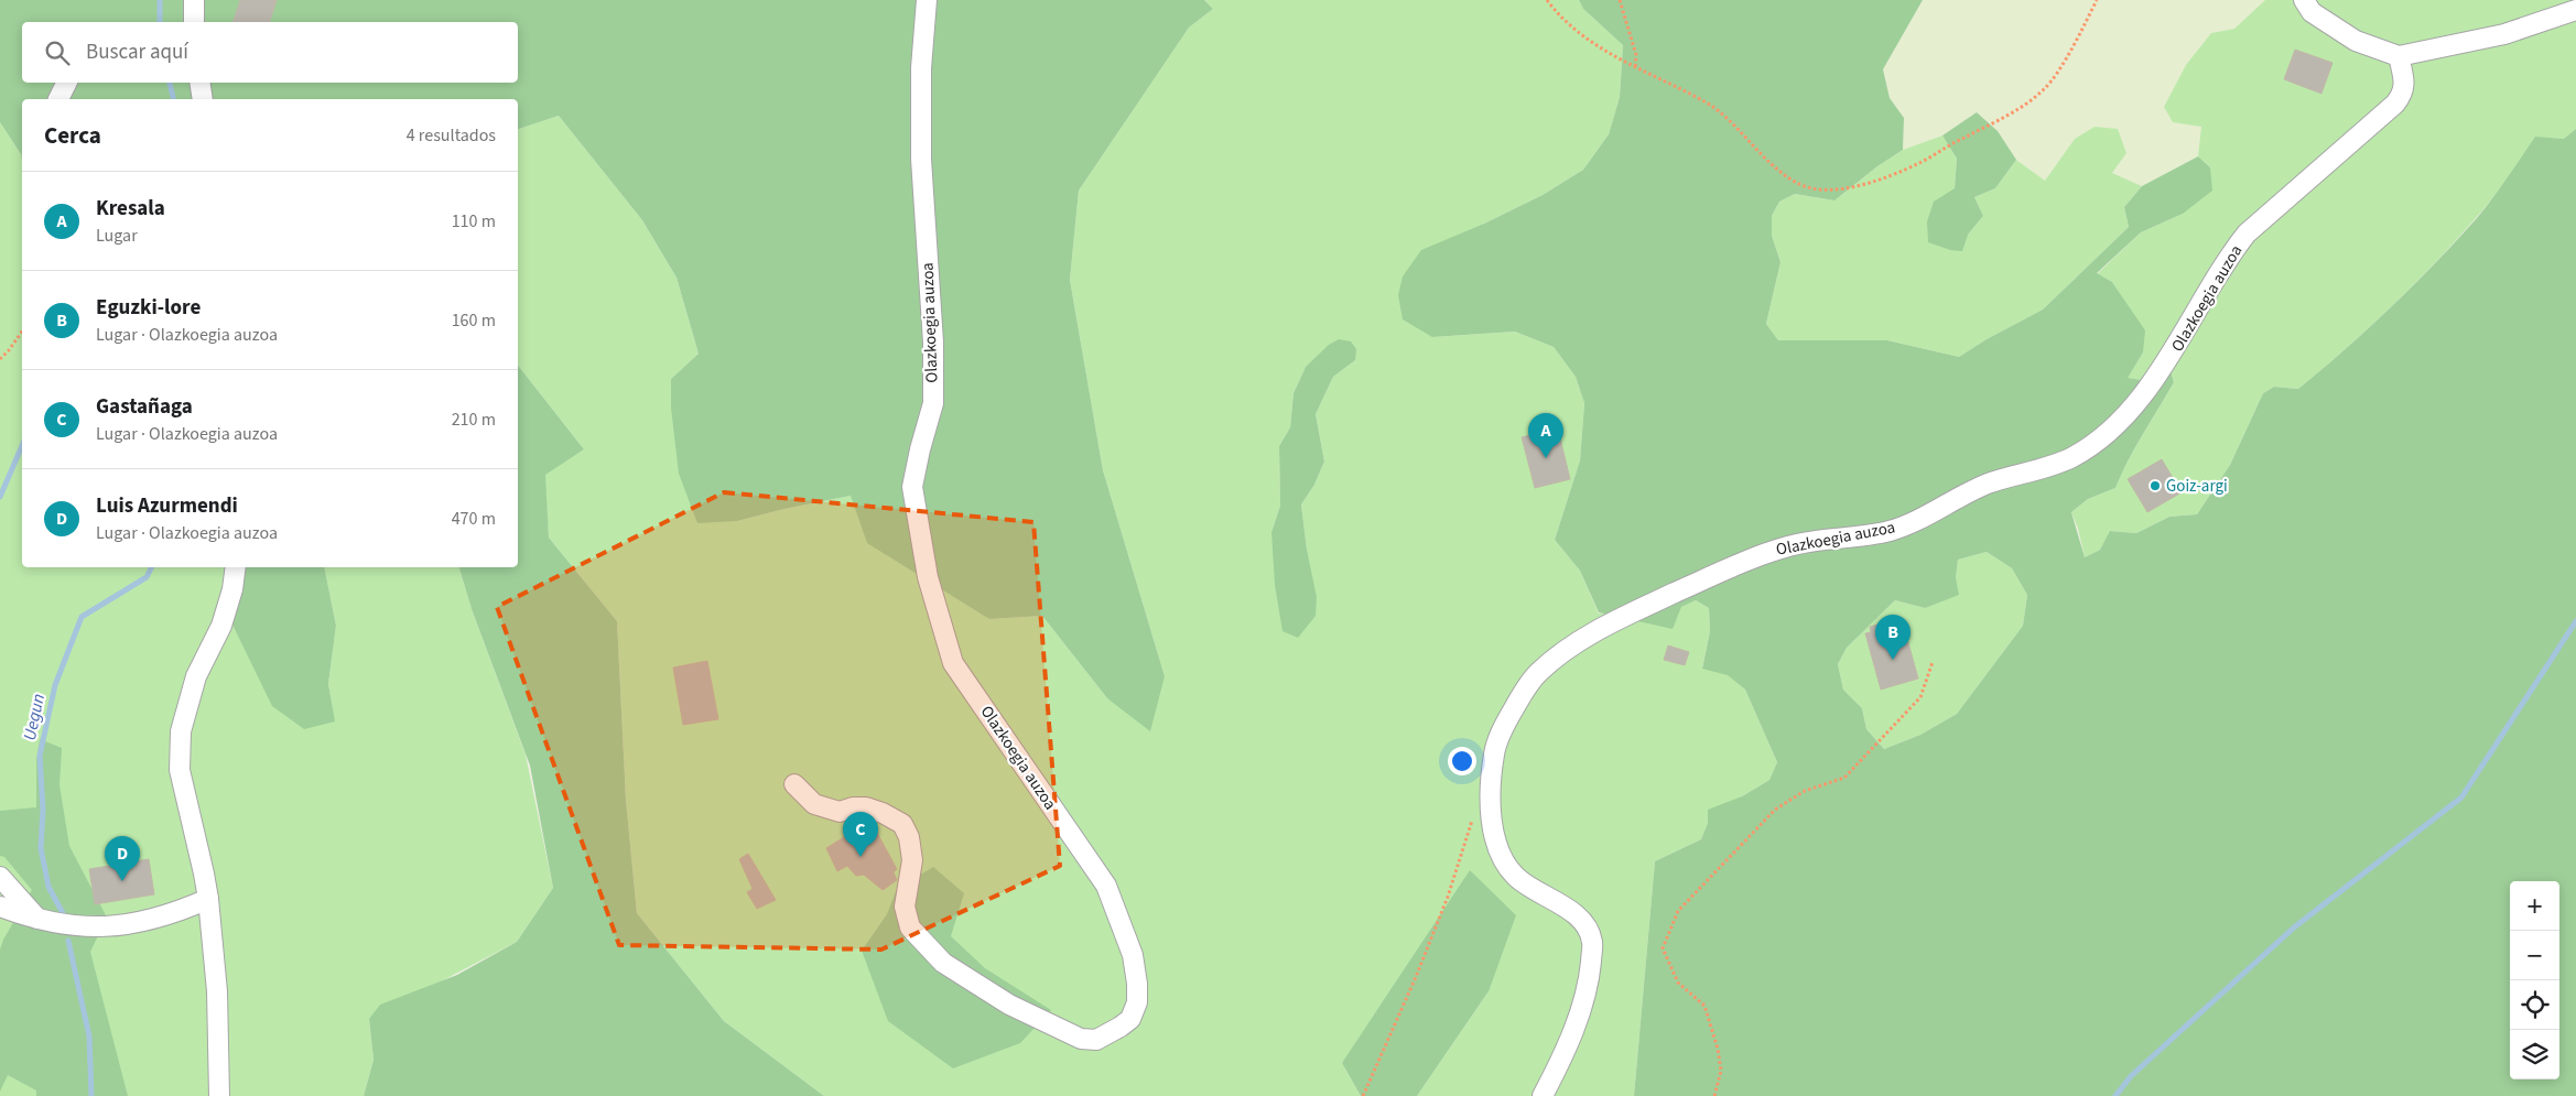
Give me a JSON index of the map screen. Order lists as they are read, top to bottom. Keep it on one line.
{"streets":{"street":["Olazkoegia auzoa"]},"water":["Uegun"],"places":["Goiz-argi"],"page":{"search":"Buscar aquí","heading":["Cerca","4 resultados"],"list":[{"mark":"A","name":"Kresala","note":"Lugar","value":"110 m"},{"mark":"B","name":"Eguzki-lore","note":"Lugar · Olazkoegia auzoa","value":"160 m"},{"mark":"C","name":"Gastañaga","note":"Lugar · Olazkoegia auzoa","value":"210 m"},{"mark":"D","name":"Luis Azurmendi","note":"Lugar · Olazkoegia auzoa","value":"470 m"}],"pins":["A","B","C","D"],"map_buttons":["+","−"]}}
